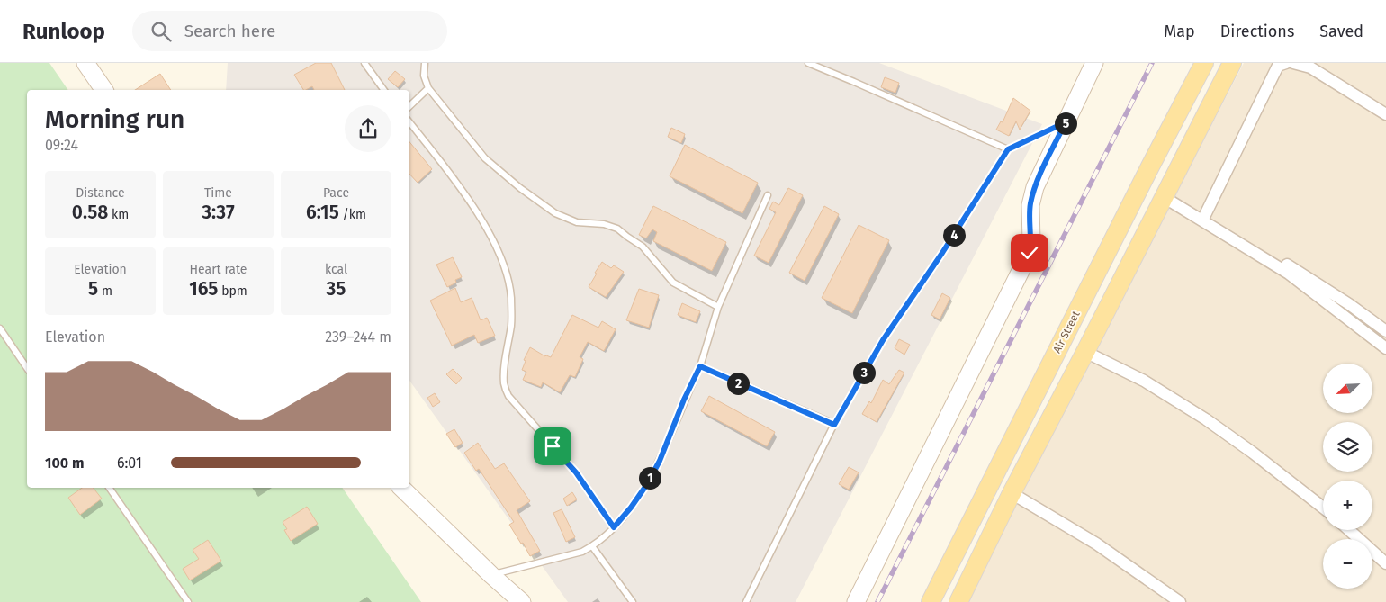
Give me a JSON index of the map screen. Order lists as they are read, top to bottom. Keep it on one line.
{"streets":{"main road":["Air Street"]},"north":"bottom left","page":{"header":"Runloop","search":"Search here","nav":["Map","Directions","Saved"],"heading":["Morning run","09:24"],"pins":["5","4","3","2","1"],"stats":[["Distance","0.58 km"],["Time","3:37"],["Pace","6:15 /km"],["Elevation","5 m"],["Heart rate","165 bpm"],["kcal","35"]],"chart":["Elevation","239–244 m"],"map_buttons":["+","−"],"list":[{"name":"100 m","note":"6:01"}]}}
